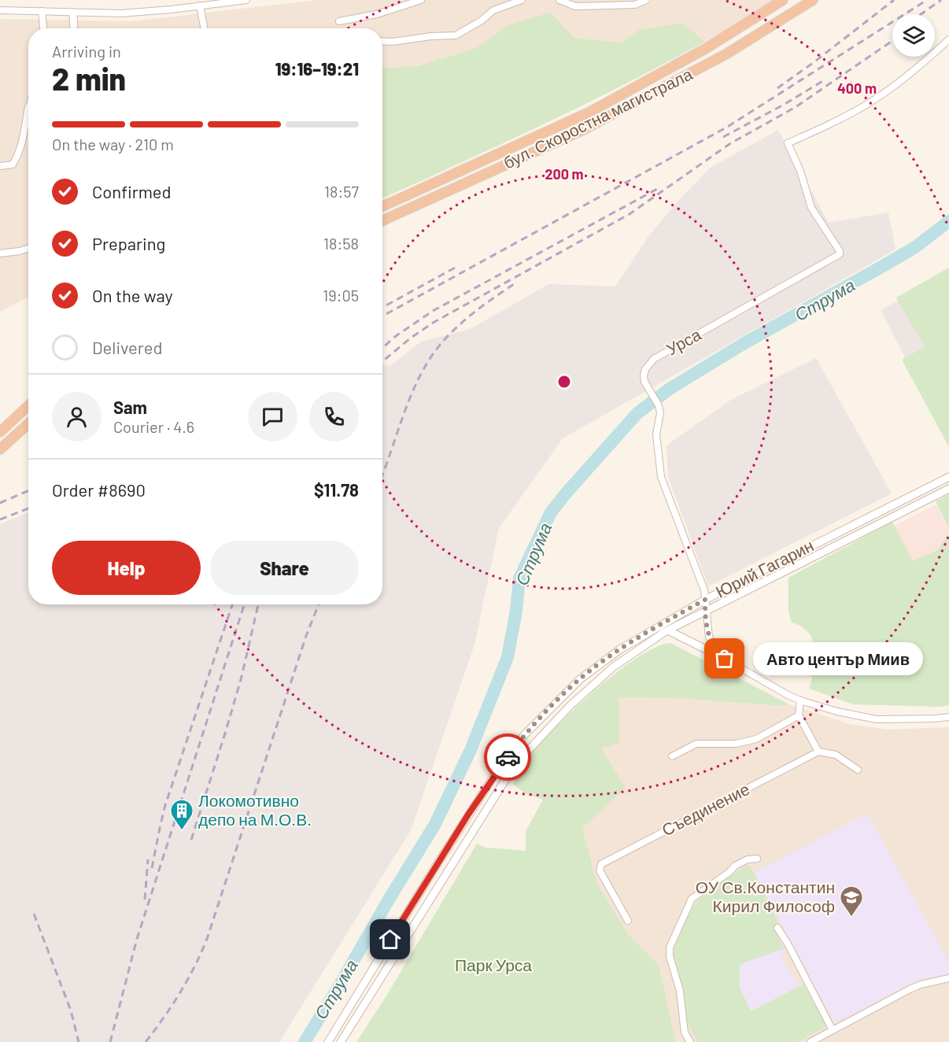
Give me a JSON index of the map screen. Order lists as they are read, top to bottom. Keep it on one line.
{"streets":{"highway":["бул. Скоростна магистрала"],"street":["Урса","Юрий Гагарин","Съединение"]},"crossings":[["Урса","Юрий Гагарин"]],"water":["Струма"],"parks":["Парк Урса"],"places":{"other":["Авто център Миив"],"building":["Локомотивно депо на М.О.В."],"school or university":["ОУ Св.Константин Кирил Философ"]},"page":{"heading":["2 min","Arriving in","19:16–19:21"],"panel":["Sam","Courier · 4.6","Order #8690","$11.78"],"bar":"On the way · 210 m","list":[["Confirmed","18:57"],["Preparing","18:58"],["On the way","19:05"],"Delivered"],"buttons":["Help","Share"],"bubble":"Авто център Миив"},"rings":["400 m","200 m"]}
